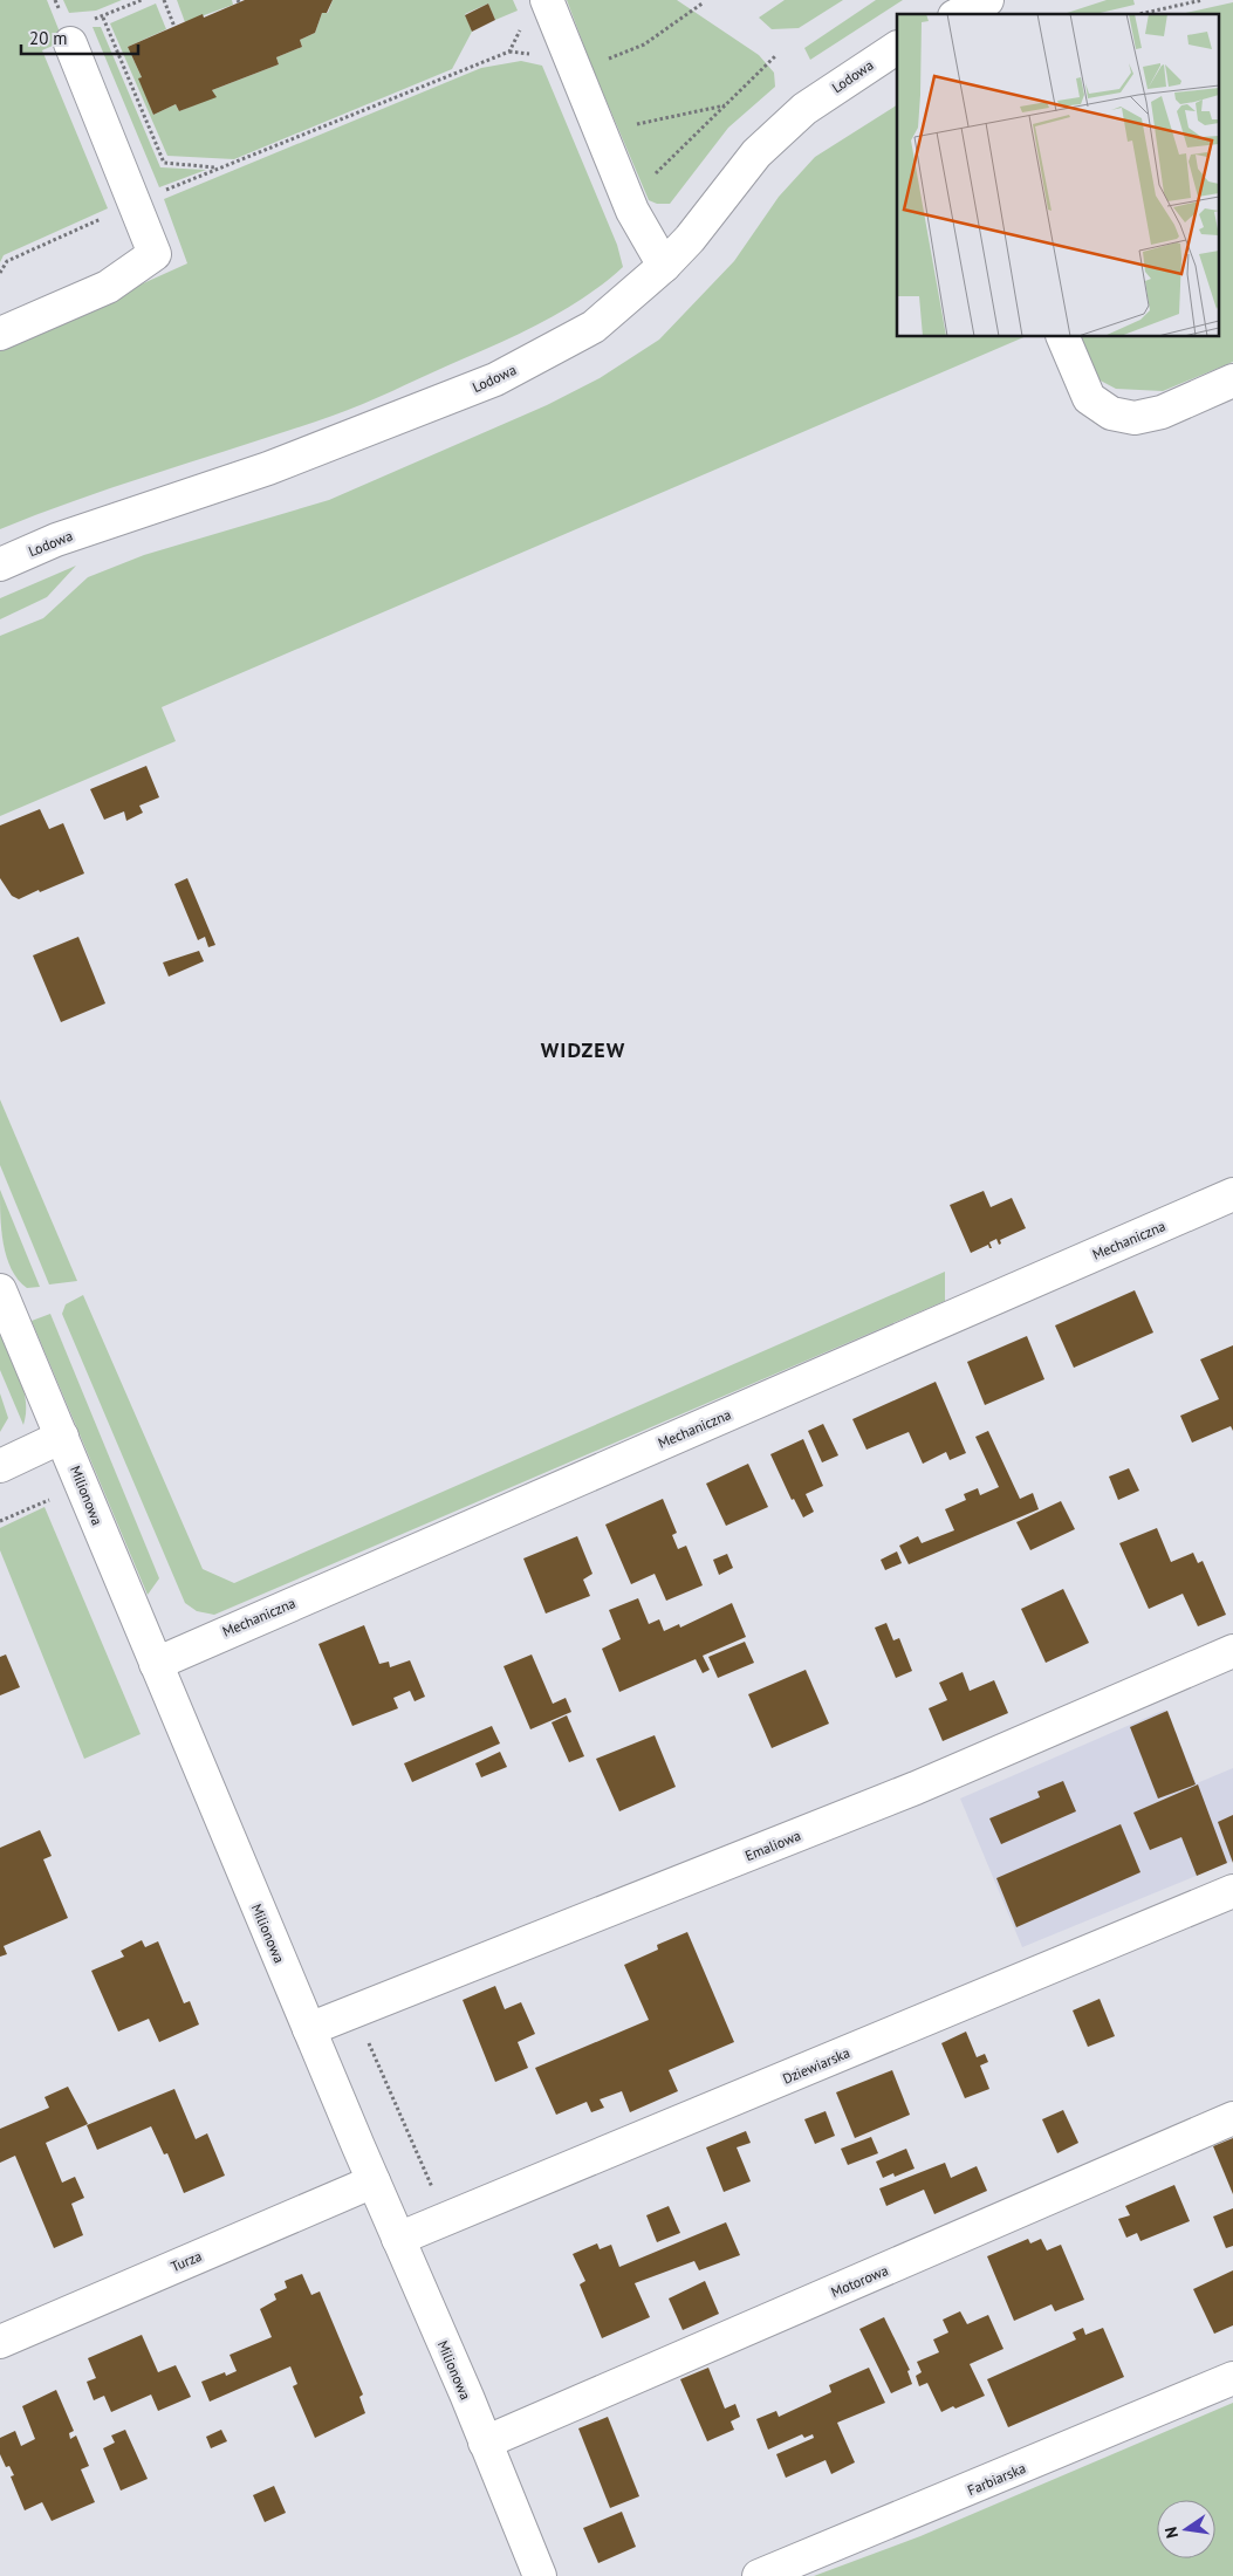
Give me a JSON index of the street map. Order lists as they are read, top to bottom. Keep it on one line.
{"streets":{"street":["Lodowa","Mechaniczna","Milionowa","Emaliowa","Dziewiarska","Turza","Motorowa","Farbiarska"]},"crossings":[["Mechaniczna","Milionowa"],["Milionowa","Emaliowa"],["Milionowa","Dziewiarska"],["Milionowa","Turza"],["Milionowa","Motorowa"]],"districts":["WIDZEW"],"scale_bar":"20 m","north":"left"}
